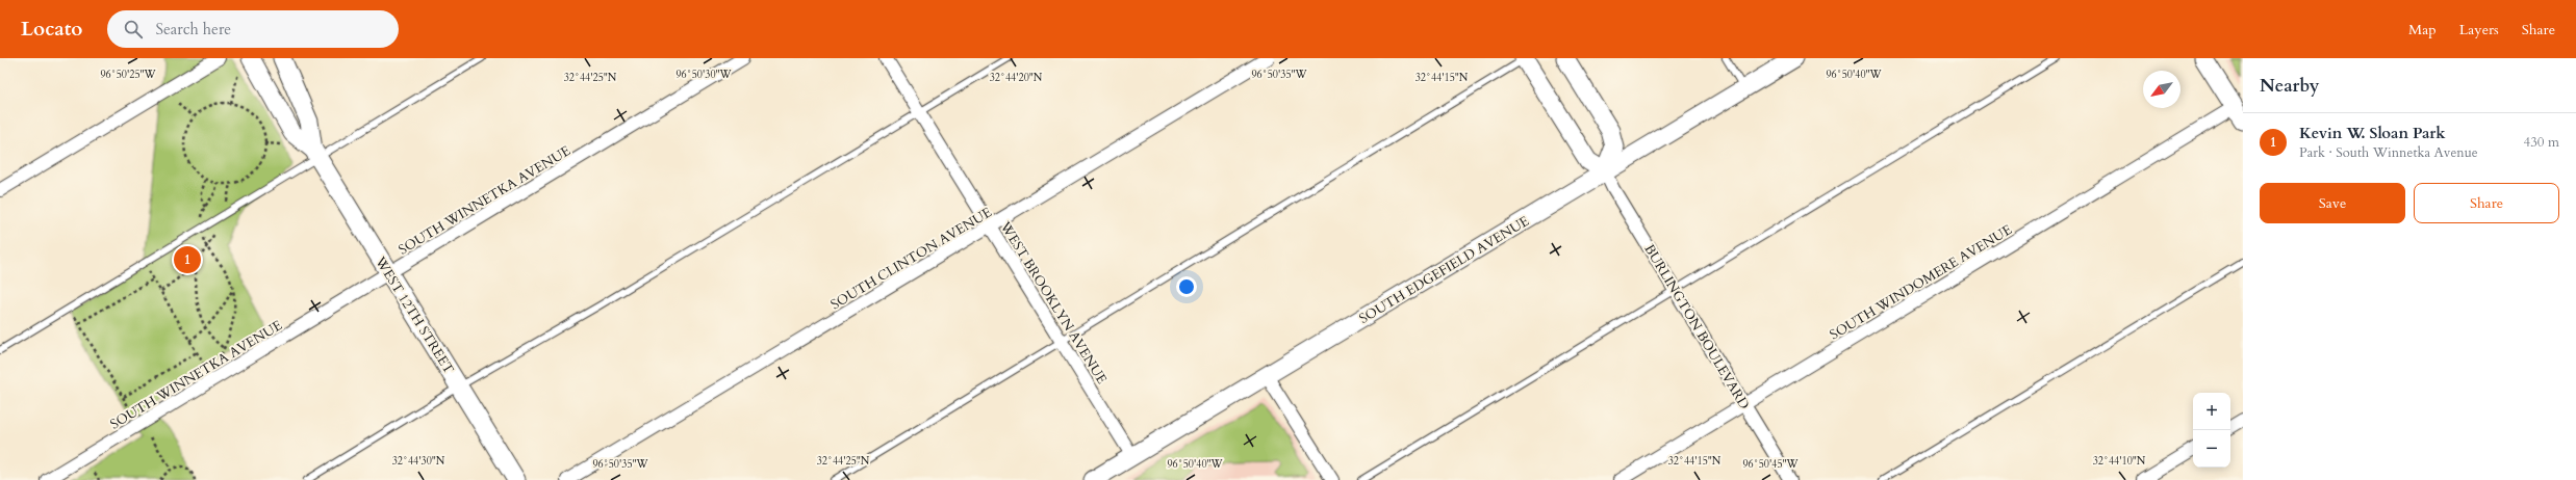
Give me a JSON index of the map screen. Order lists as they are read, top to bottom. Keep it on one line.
{"streets":{"street":["SOUTH WINNETKA AVENUE","SOUTH CLINTON AVENUE","SOUTH EDGEFIELD AVENUE","SOUTH WINDOMERE AVENUE","WEST BROOKLYN AVENUE","WEST 12TH STREET","BURLINGTON BOULEVARD"]},"crossings":[["SOUTH WINNETKA AVENUE","WEST 12TH STREET"],["SOUTH CLINTON AVENUE","WEST BROOKLYN AVENUE"],["SOUTH EDGEFIELD AVENUE","WEST BROOKLYN AVENUE"],["SOUTH EDGEFIELD AVENUE","BURLINGTON BOULEVARD"],["SOUTH WINDOMERE AVENUE","BURLINGTON BOULEVARD"]],"north":"bottom left","page":{"header":"Locato","search":"Search here","nav":["Map","Layers","Share"],"heading":"Nearby","list":[{"mark":"1","name":"Kevin W. Sloan Park","note":"Park · South Winnetka Avenue","value":"430 m"}],"buttons":["Save","Share"],"pins":"1","map_buttons":["+","−"]},"coordinates":["96°50'30\"W","96°50'35\"W","96°50'25\"W","96°50'40\"W","32°44'25\"N","32°44'20\"N","32°44'15\"N","32°44'30\"N","32°44'10\"N","96°50'45\"W"]}
